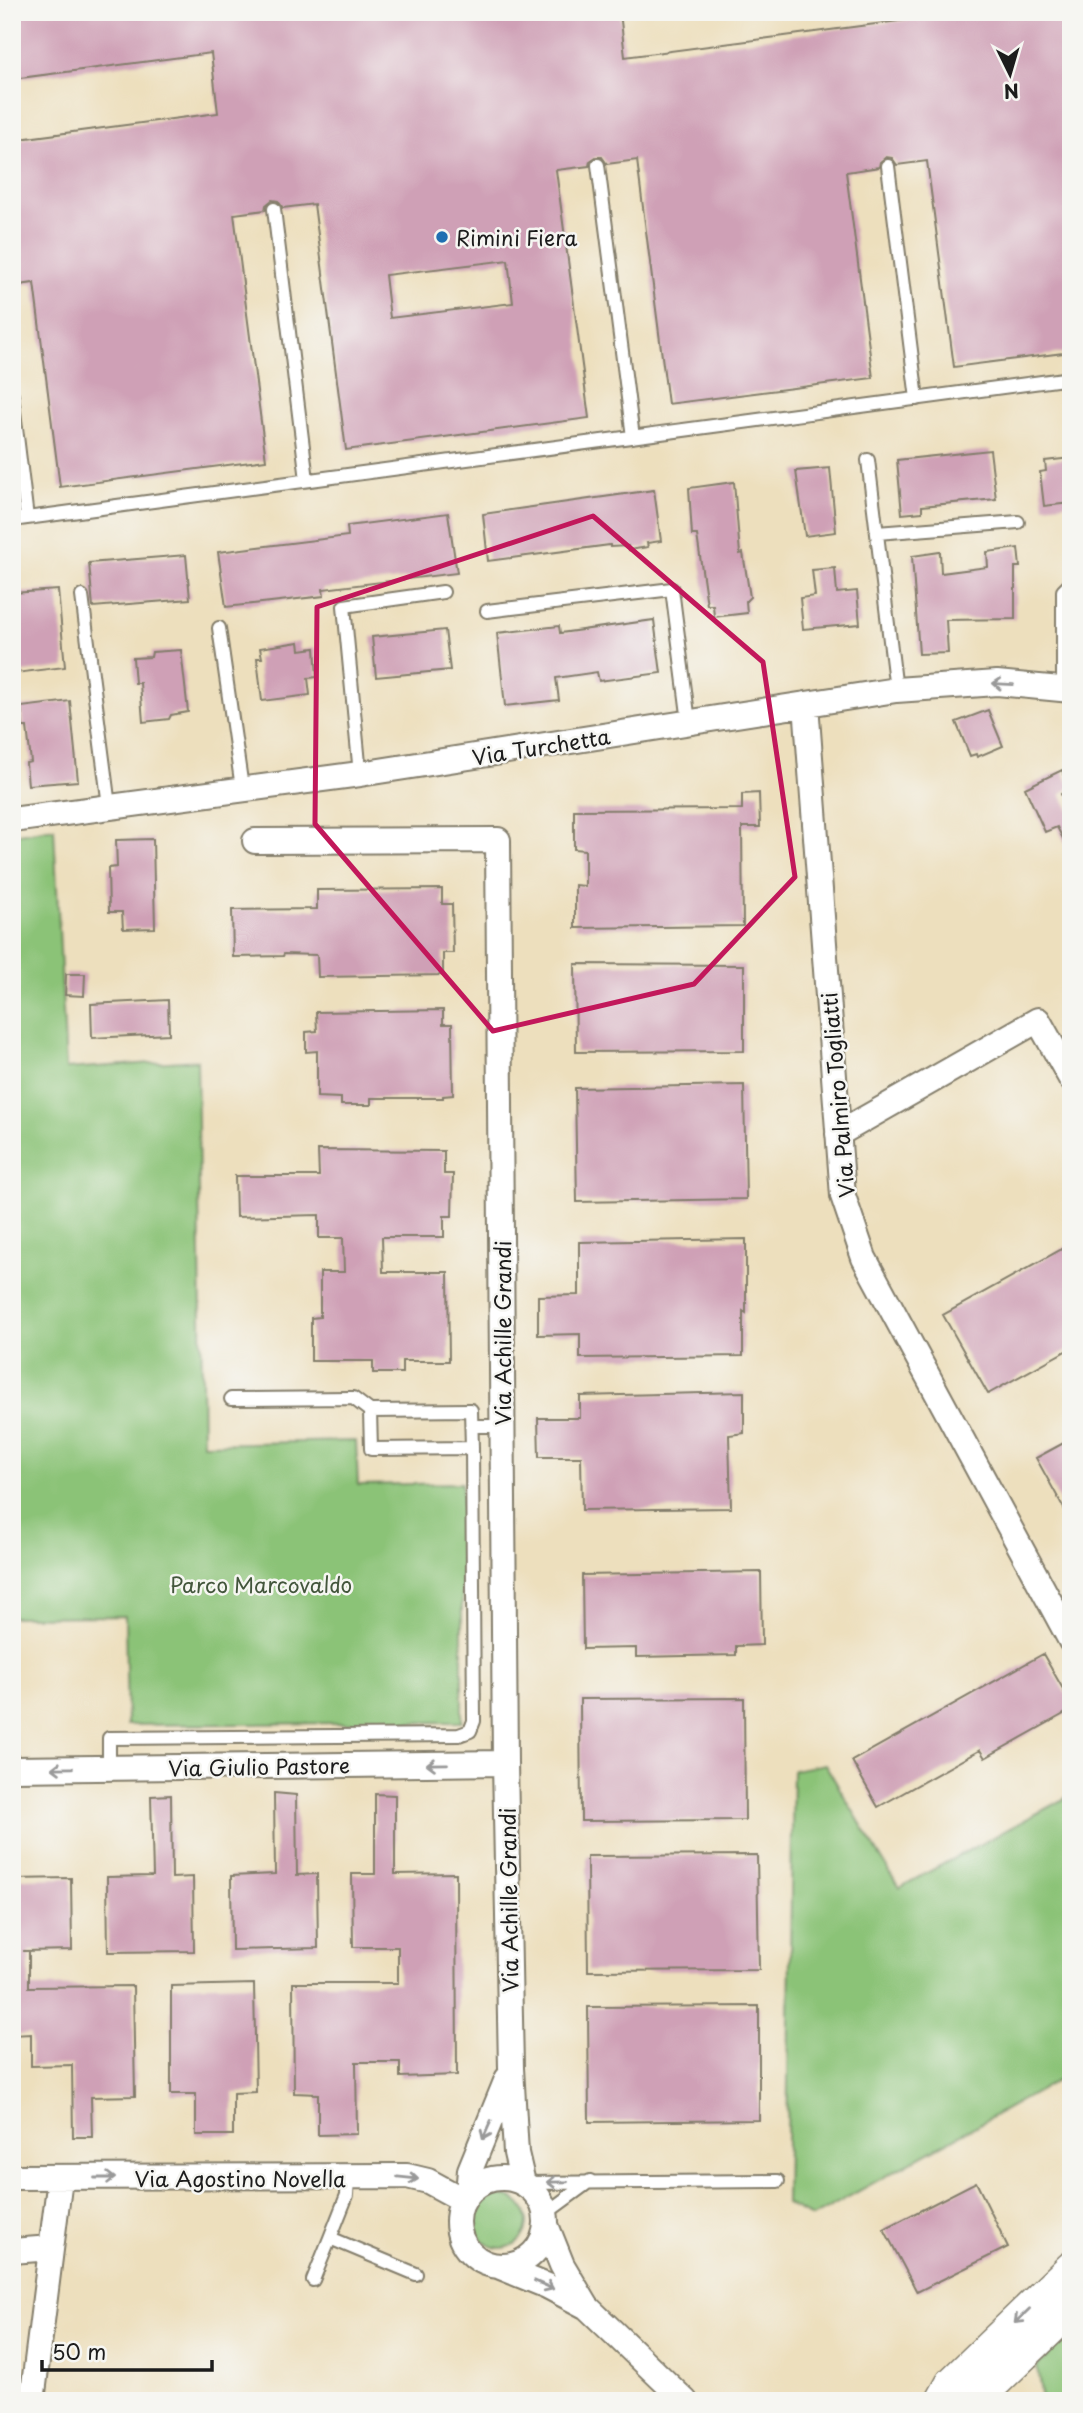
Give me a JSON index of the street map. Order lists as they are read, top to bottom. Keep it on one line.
{"streets":{"street":["Via Turchetta","Via Palmiro Togliatti","Via Achille Grandi","Via Giulio Pastore","Via Agostino Novella"]},"crossings":[["Via Turchetta","Via Palmiro Togliatti"],["Via Achille Grandi","Via Giulio Pastore"],["Via Achille Grandi","Via Agostino Novella"]],"one_way":["Via Giulio Pastore","Via Agostino Novella"],"parks":["Parco Marcovaldo"],"places":["Rimini Fiera"],"scale_bar":"50 m","north":"bottom"}
